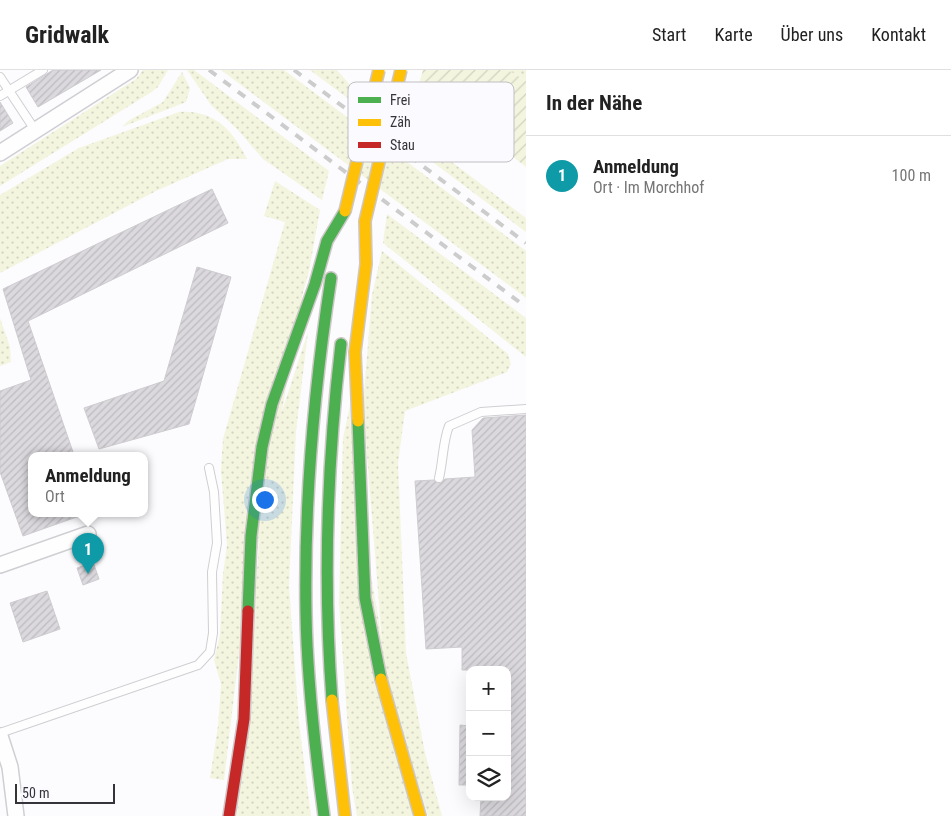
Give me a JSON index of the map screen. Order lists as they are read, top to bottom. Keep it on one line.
{"legend":["Frei","Zäh","Stau"],"scale_bar":"50 m","page":{"header":"Gridwalk","nav":["Start","Karte","Über uns","Kontakt"],"heading":"In der Nähe","list":[{"mark":"1","name":"Anmeldung","note":"Ort · Im Morchhof","value":"100 m"}],"popup":["Anmeldung","Ort"],"pins":"1","map_buttons":["+","−"],"scale":"50 m"}}
